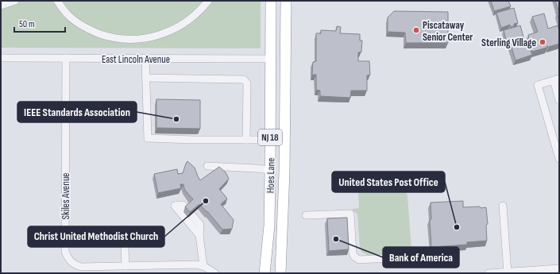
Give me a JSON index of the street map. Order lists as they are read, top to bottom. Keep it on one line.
{"streets":{"highway":["NJ 18","Hoes Lane"],"street":["East Lincoln Avenue","Skiles Avenue"]},"crossings":[["East Lincoln Avenue","Hoes Lane"],["East Lincoln Avenue","Skiles Avenue"]],"places":["Piscataway Senior Center","Sterling Village","IEEE Standards Association","Christ United Methodist Church","United States Post Office","Bank of America"],"scale_bar":"50 m"}
